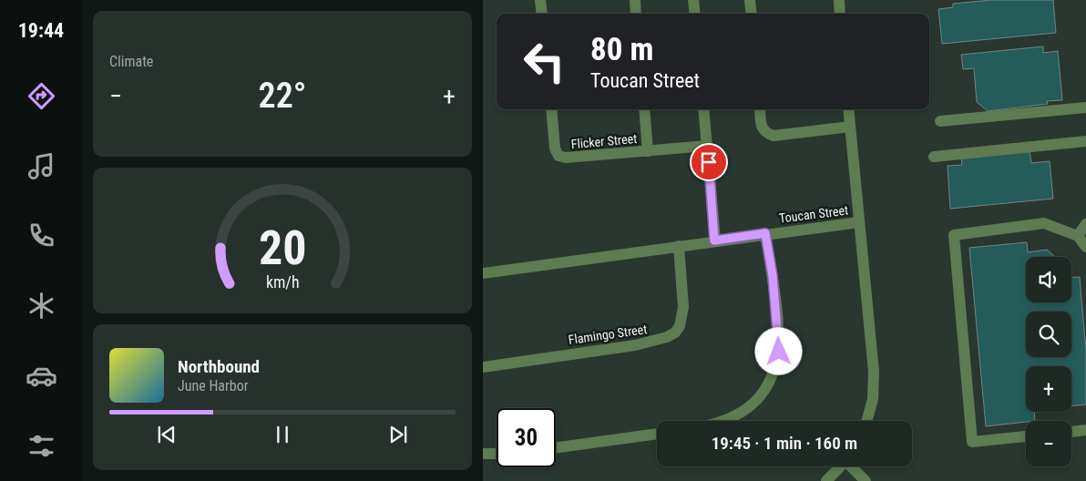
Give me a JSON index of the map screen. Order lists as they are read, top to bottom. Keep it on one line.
{"streets":{"street":["Flicker Street","Toucan Street","Flamingo Street"]},"crossings":[["Toucan Street","Flamingo Street"]],"page":{"tabs":"19:44","tile":"Climate","turn":["80 m","Toucan Street"],"heat":["−","22°","+"],"map_buttons":["+","−"],"song":["Northbound","June Harbor"],"limit":"30","trip":"19:45 · 1 min · 160 m","gauge":["20","km/h"]}}
